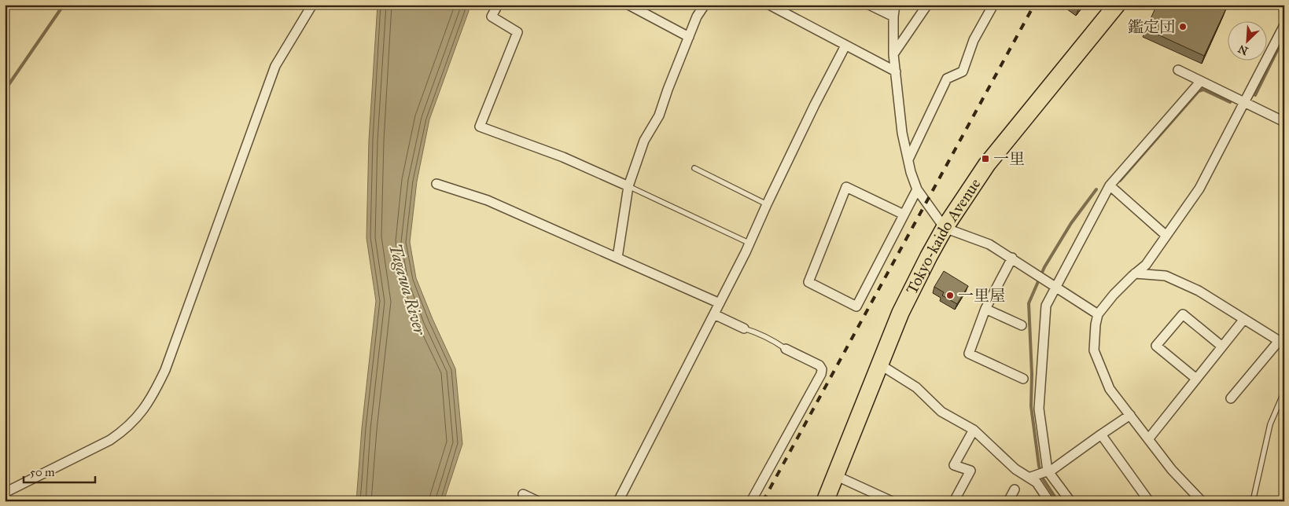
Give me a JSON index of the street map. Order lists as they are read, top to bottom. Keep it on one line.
{"streets":{"highway":["Tokyo-kaido Avenue"]},"water":["Tagawa River"],"places":{"other":["鑑定団","一里屋"],"transit":["一里"]},"scale_bar":"50 m","north":"bottom left"}
